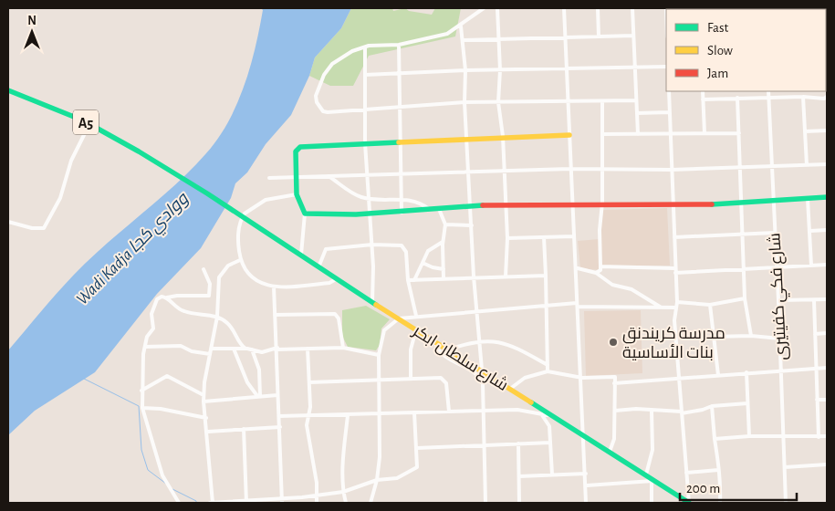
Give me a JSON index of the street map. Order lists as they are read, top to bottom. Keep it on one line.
{"streets":{"main road":["A5","شارع سلطان ابكر"],"street":["شارع فكي كفيتيرى"]},"crossings":[["A5","شارع سلطان ابكر"]],"water":["Wadi Kadja ووادي كجا"],"places":["مدرسة كريندنق بنات الأساسية"],"legend":["Fast","Slow","Jam"],"scale_bar":"200 m","north":"top"}
